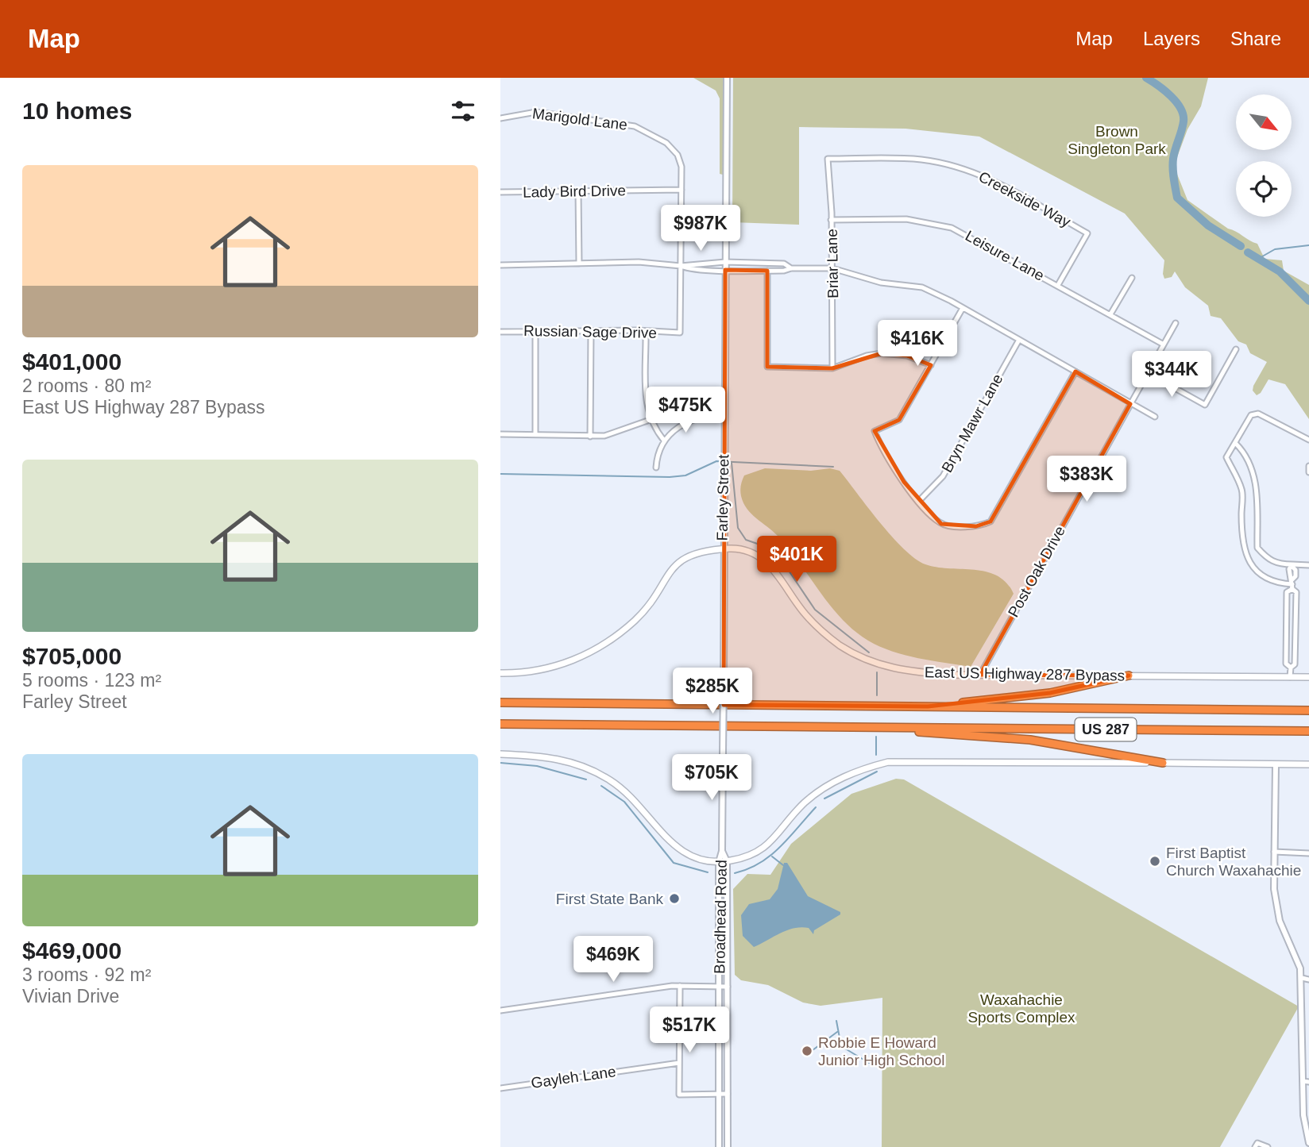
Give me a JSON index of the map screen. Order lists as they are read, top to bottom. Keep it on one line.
{"streets":{"highway":["US 287"],"main road":["East US Highway 287 Bypass"],"street":["Marigold Lane","Lady Bird Drive","Creekside Way","Leisure Lane","Briar Lane","Russian Sage Drive","Bryn Mawr Lane","Farley Street","Post Oak Drive","Broadhead Road","Gayleh Lane"]},"crossings":[["Marigold Lane","Lady Bird Drive"],["Creekside Way","Leisure Lane"],["Creekside Way","Briar Lane"],["Leisure Lane","Briar Lane"],["Leisure Lane","Post Oak Drive"],["Farley Street","East US Highway 287 Bypass"],["Farley Street","Broadhead Road"],["Post Oak Drive","East US Highway 287 Bypass"]],"parks":["Brown Singleton Park","Waxahachie Sports Complex"],"places":["First Baptist Church Waxahachie","First State Bank","Robbie E Howard Junior High School"],"north":"bottom right","page":{"header":"Map","nav":["Map","Layers","Share"],"heading":"10 homes","list":[{"name":"$401,000","note":"2 rooms · 80 m² · East US Highway 287 Bypass"},{"name":"$705,000","note":"5 rooms · 123 m² · Farley Street"},{"name":"$469,000","note":"3 rooms · 92 m² · Vivian Drive"}],"price":["$987K","$416K","$344K","$475K","$383K","$401K","$285K","$705K","$469K","$517K"]}}
